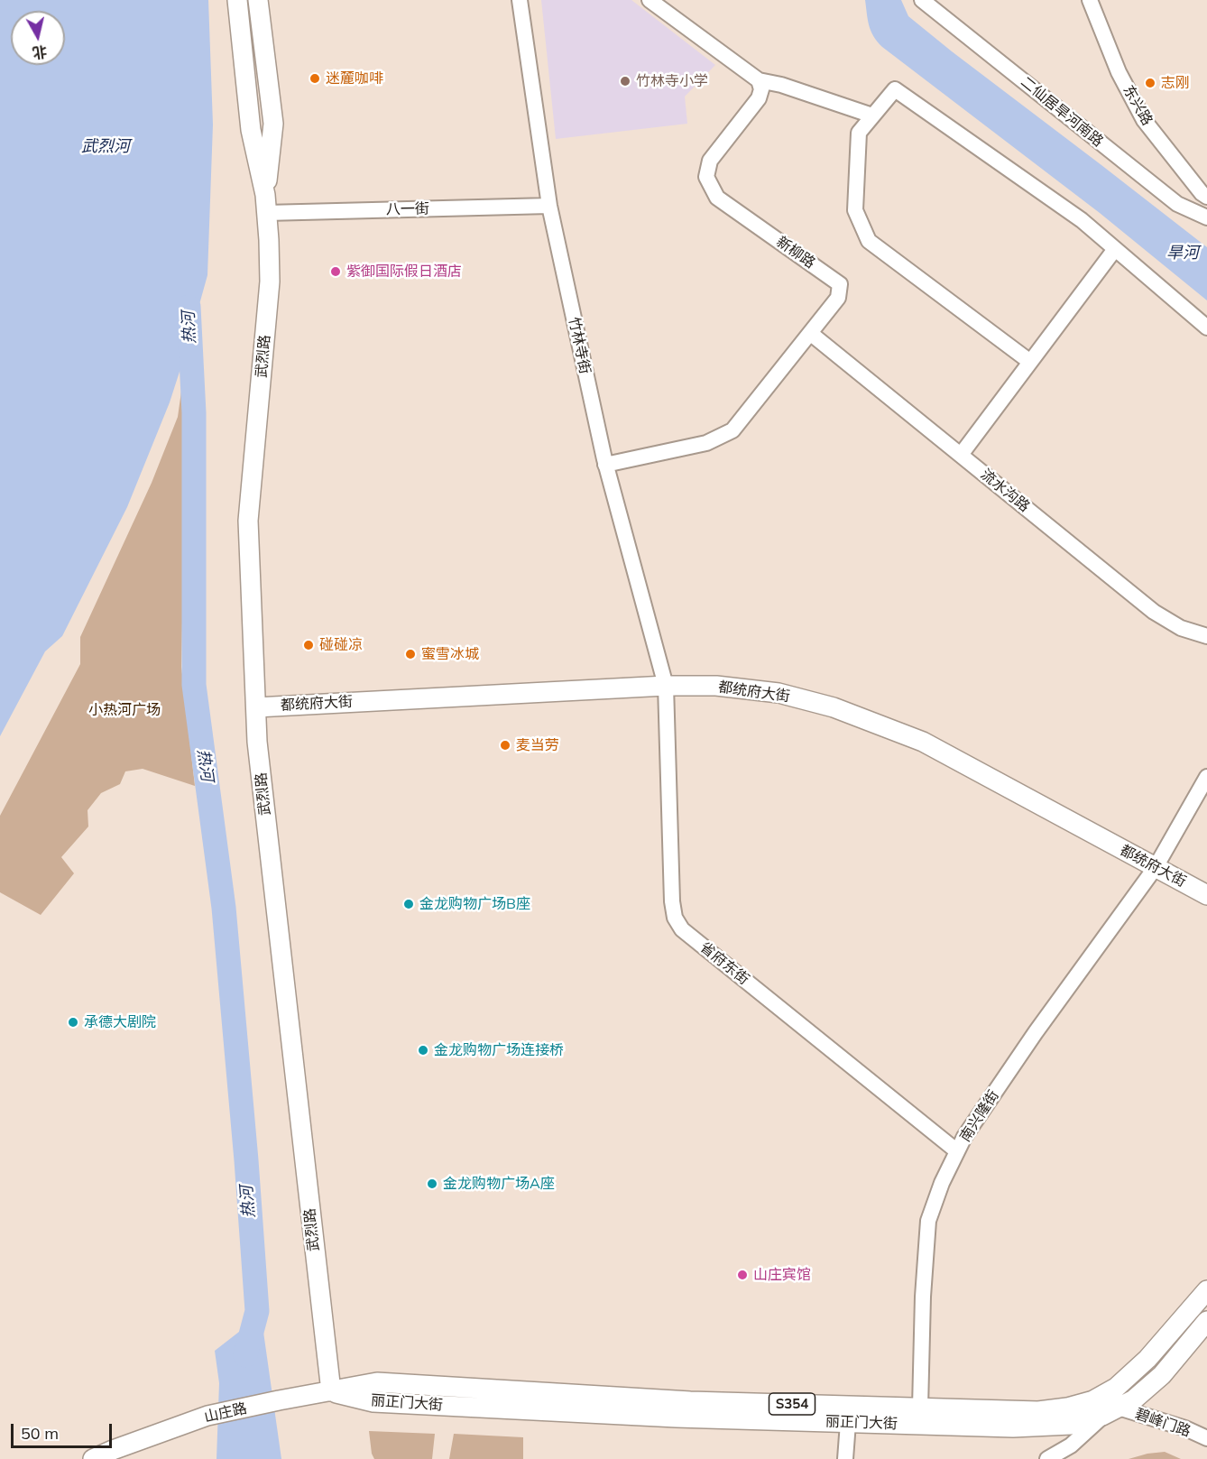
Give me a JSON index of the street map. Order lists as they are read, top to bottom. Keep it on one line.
{"streets":{"main road":["武烈路","都统府大街","丽正门大街","S354","山庄路"],"street":["东兴路","二仙居旱河南路","八一街","新柳路","竹林寺街","流水沟路","省府东街","南兴隆街","碧峰门路"]},"crossings":[["八一街","竹林寺街"],["八一街","武烈路"],["新柳路","竹林寺街"],["新柳路","流水沟路"],["竹林寺街","都统府大街"],["竹林寺街","省府东街"],["武烈路","都统府大街"],["武烈路","丽正门大街"],["武烈路","山庄路"],["都统府大街","省府东街"],["都统府大街","南兴隆街"],["省府东街","南兴隆街"],["南兴隆街","丽正门大街"],["丽正门大街","山庄路"],["丽正门大街","碧峰门路"]],"water":["武烈河","旱河","热河"],"parks":["小热河广场"],"places":["迷麓咖啡","竹林寺小学","志刚","紫御国际假日酒店","碰碰凉","蜜雪冰城","麦当劳","金龙购物广场B座","承德大剧院","金龙购物广场连接桥","金龙购物广场A座","山庄宾馆"],"scale_bar":"50 m","north":"bottom"}
